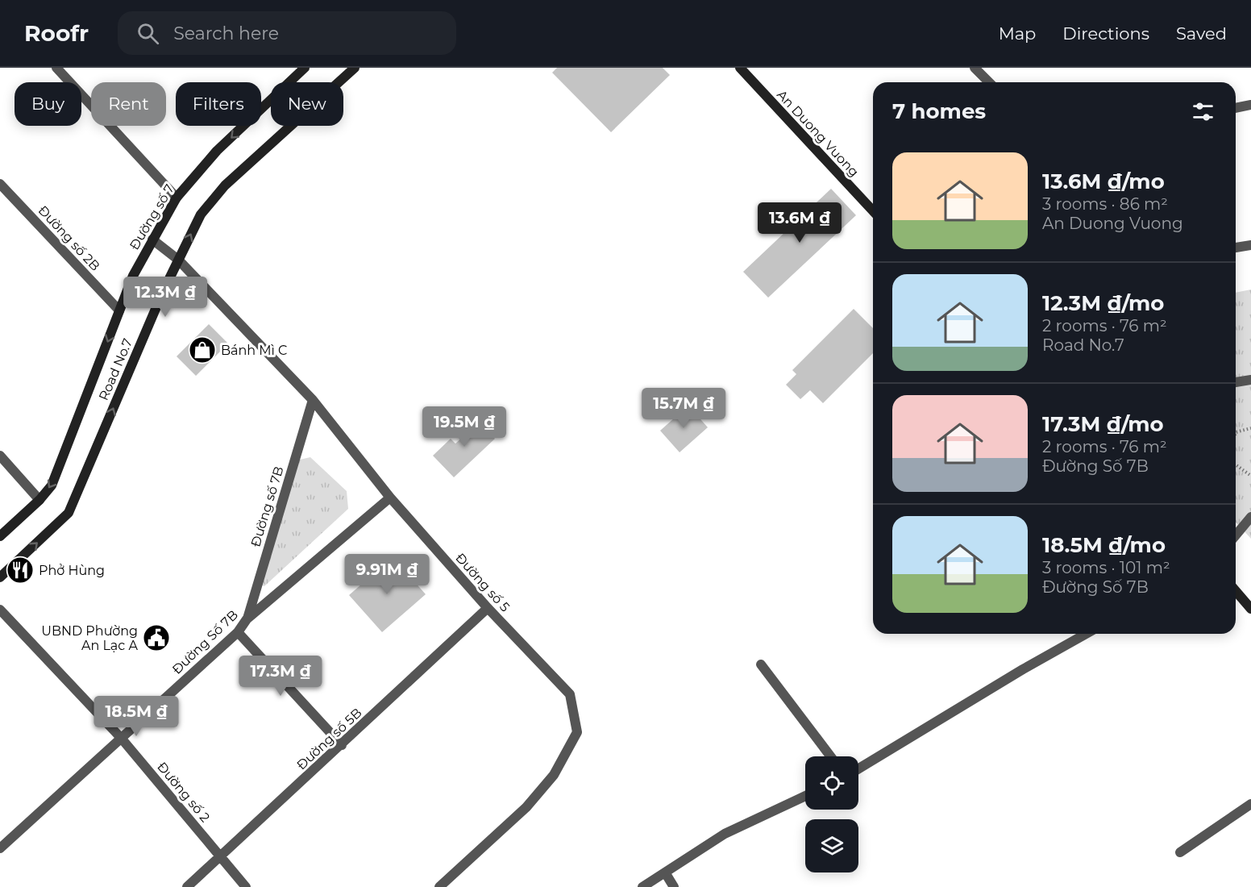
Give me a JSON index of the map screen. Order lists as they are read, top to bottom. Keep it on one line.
{"streets":{"main road":["An Duong Vuong","Đường số 7","Road No.7"],"street":["Đường số 2B","Đường số 7B","Đường số 5","Đường Số 7B","Đường số 5B","Đường số 2"]},"crossings":[["Đường số 7","Đường số 2B"],["Đường số 7","Đường số 5"],["Road No.7","Đường số 5"],["Đường số 7B","Đường số 5"],["Đường số 7B","Đường Số 7B"],["Đường số 5","Đường Số 7B"],["Đường số 5","Đường số 5B"],["Đường Số 7B","Đường số 2"],["Đường số 5B","Đường số 2"]],"one_way":["Đường số 7","Road No.7"],"places":{"shop":["Bánh Mì C"],"restaurant":["Phở Hùng"],"public building":["UBND Phường An Lạc A"]},"page":{"header":"Roofr","search":"Search here","nav":["Map","Directions","Saved"],"chip":["Buy","Rent","Filters","New"],"heading":"7 homes","list":[{"name":"13.6M ₫/mo","note":"3 rooms · 86 m² · An Duong Vuong"},{"name":"12.3M ₫/mo","note":"2 rooms · 76 m² · Road No.7"},{"name":"17.3M ₫/mo","note":"2 rooms · 76 m² · Đường Số 7B"},{"name":"18.5M ₫/mo","note":"3 rooms · 101 m² · Đường Số 7B"}],"price":["13.6M ₫","12.3M ₫","15.7M ₫","19.5M ₫","9.91M ₫","17.3M ₫","18.5M ₫"]}}
